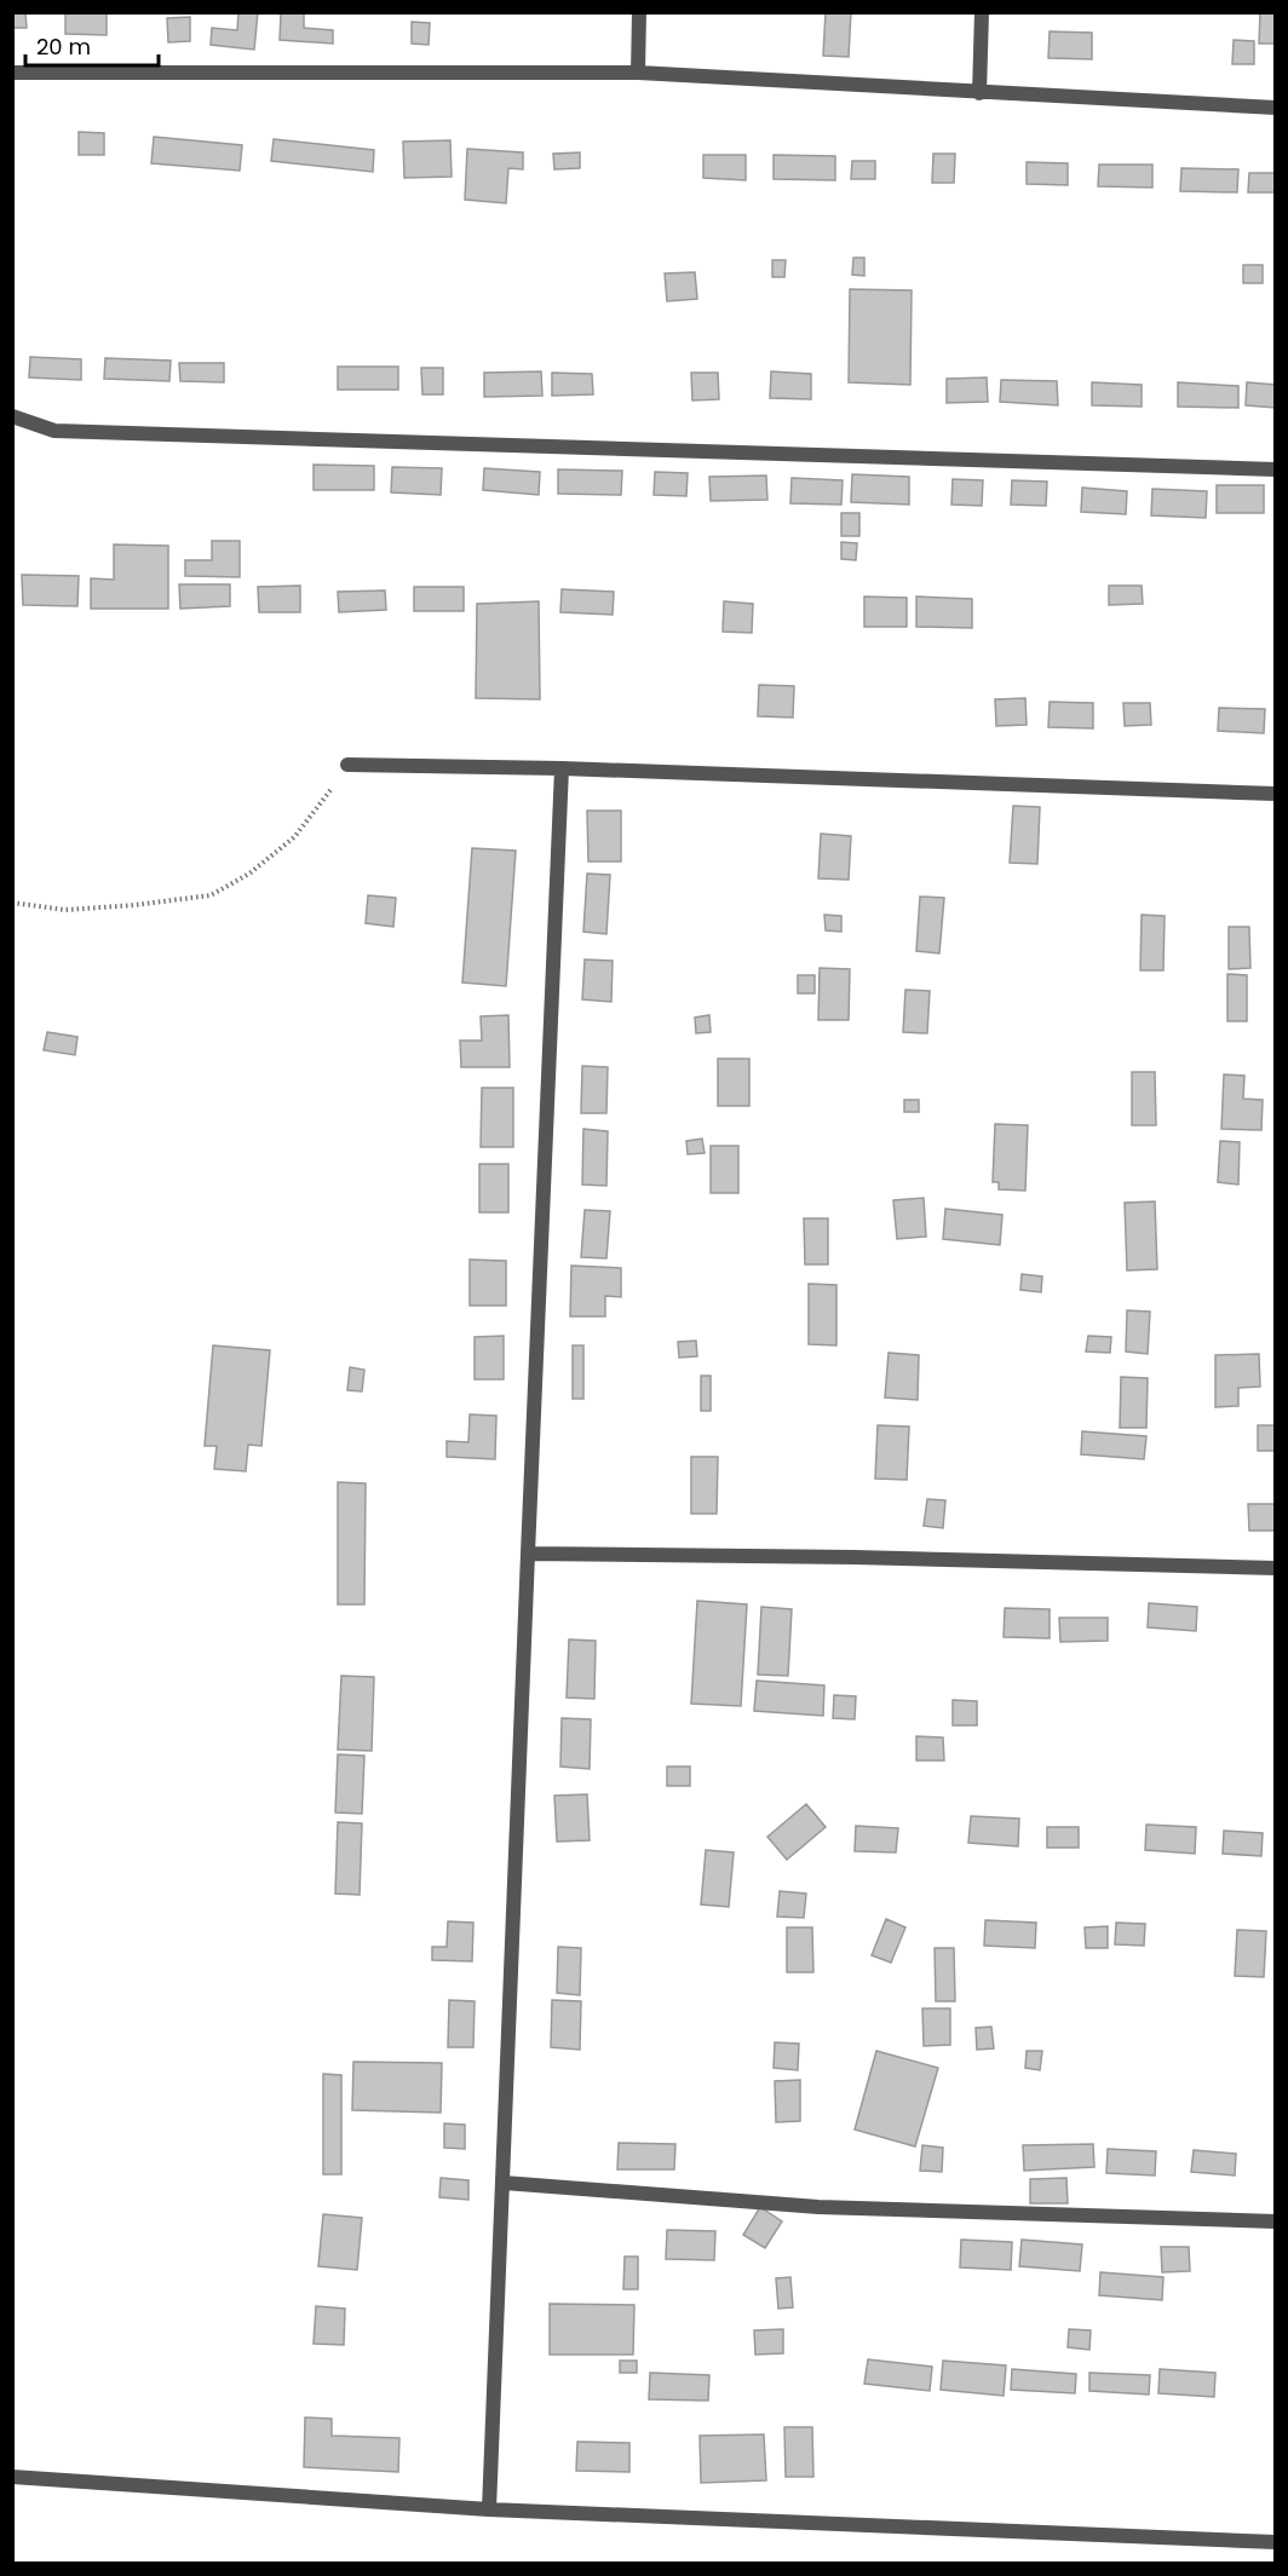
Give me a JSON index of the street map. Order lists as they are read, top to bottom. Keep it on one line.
{"scale_bar":"20 m"}
